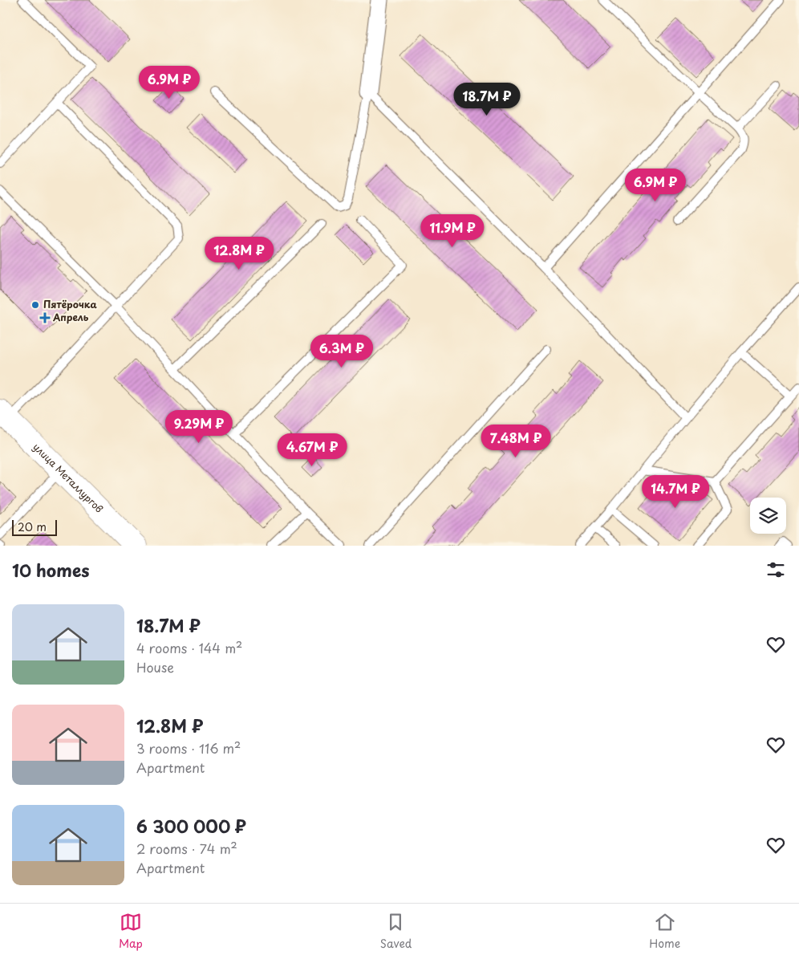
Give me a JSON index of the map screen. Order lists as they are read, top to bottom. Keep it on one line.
{"streets":{"main road":["улица Металлургов"]},"places":{"other":["Пятёрочка"],"health":["Апрель"]},"scale_bar":"20 m","page":{"price":["6.9M ₽","18.7M ₽","6.9M ₽","11.9M ₽","12.8M ₽","6.3M ₽","9.29M ₽","7.48M ₽","4.67M ₽","14.7M ₽"],"scale":"20 m","heading":"10 homes","list":[{"name":"18.7M ₽","note":"4 rooms · 144 m² · House"},{"name":"12.8M ₽","note":"3 rooms · 116 m² · Apartment"},{"name":"6 300 000 ₽","note":"2 rooms · 74 m² · Apartment"}],"tabs":["Map","Saved","Home"]}}
